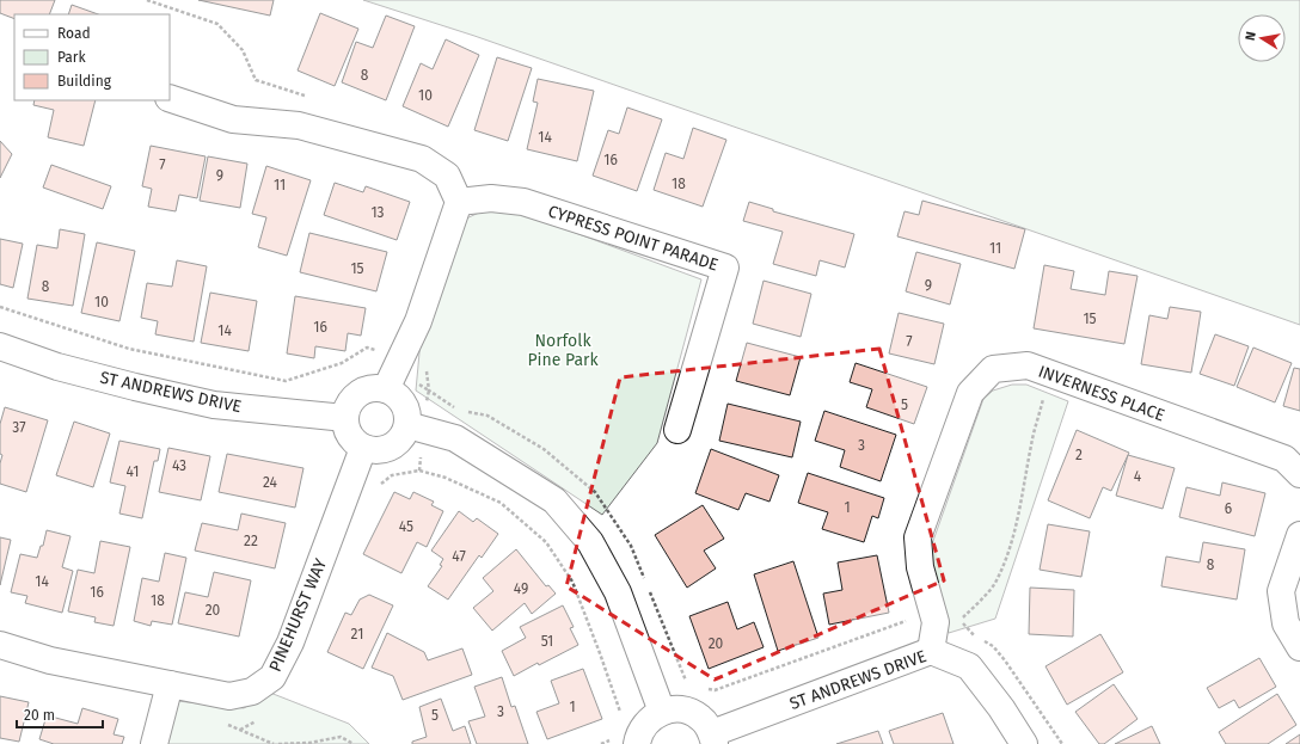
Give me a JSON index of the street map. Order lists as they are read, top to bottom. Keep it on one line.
{"streets":{"street":["CYPRESS POINT PARADE","ST ANDREWS DRIVE","INVERNESS PLACE","PINEHURST WAY"]},"crossings":[["ST ANDREWS DRIVE","INVERNESS PLACE"],["ST ANDREWS DRIVE","PINEHURST WAY"]],"parks":["Norfolk Pine Park"],"house_numbers":["8","10","14","16","7","9","18","11","13","11","15","9","8","10","15","16","14","7","5","37","3","2","43","41","4","24","1","6","45","22","47","8","14","49","16","18","20","21","51","20","1","3","5"],"legend":["Road","Park","Building"],"scale_bar":"20 m","north":"left"}
